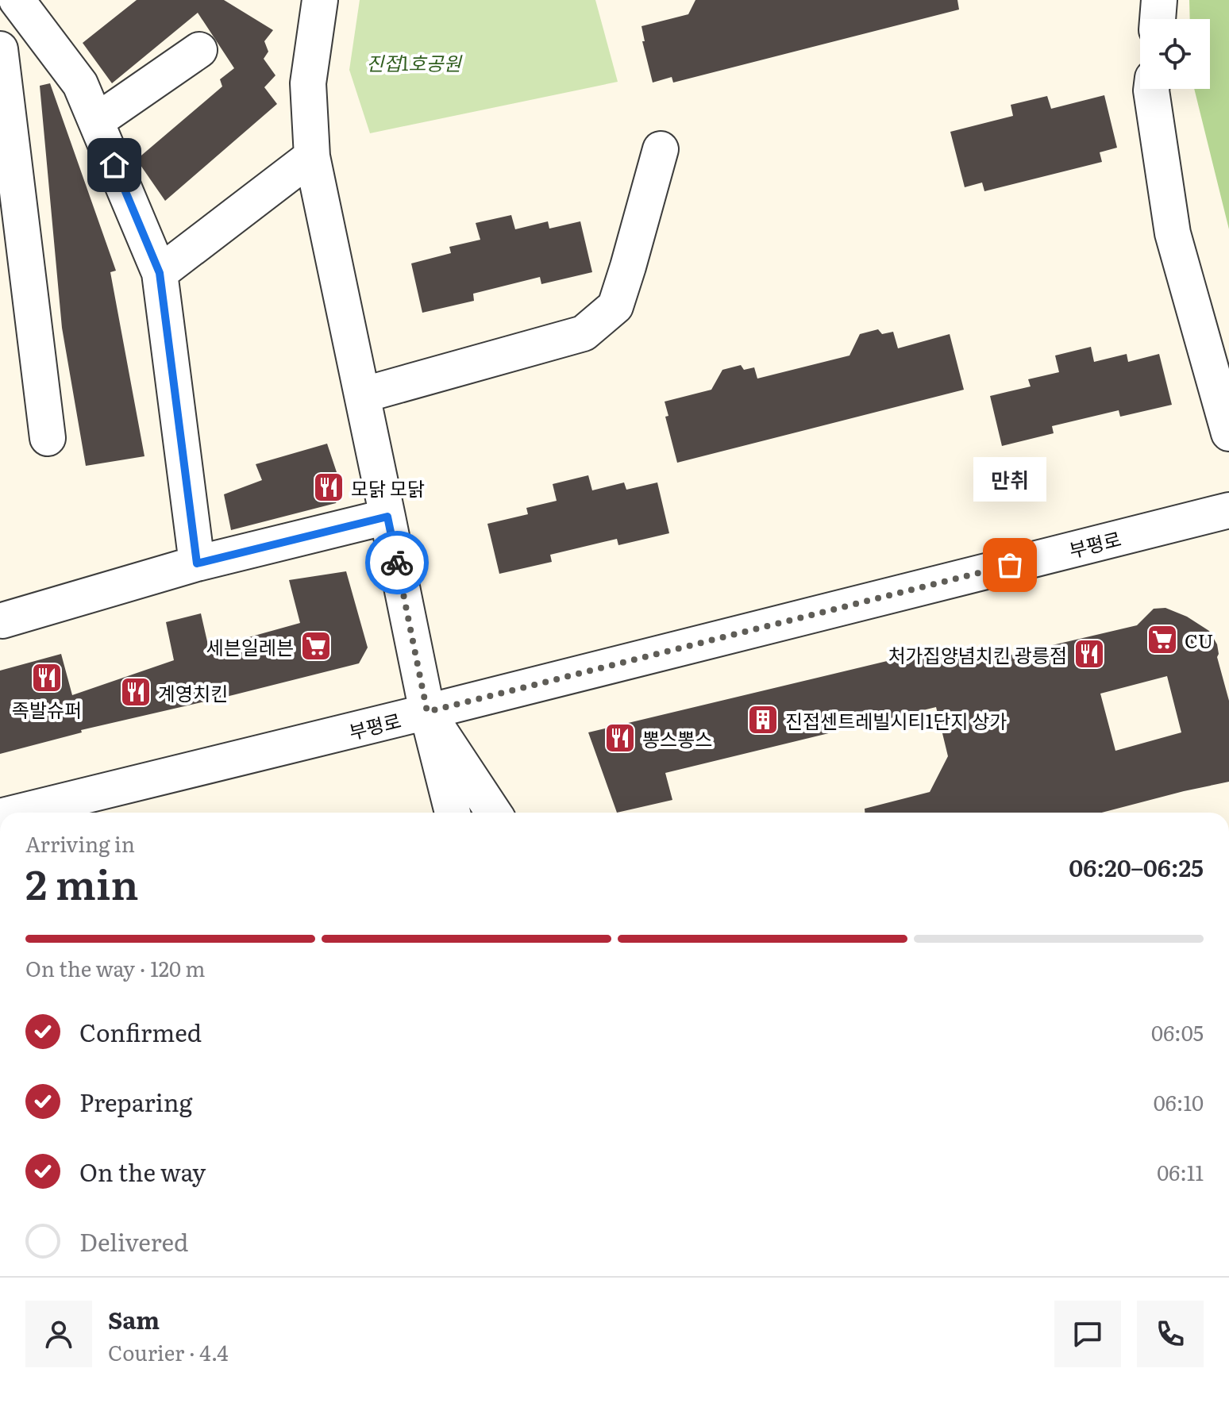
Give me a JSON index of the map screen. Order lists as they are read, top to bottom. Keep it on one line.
{"streets":{"street":["부평로"]},"parks":["진접1호공원"],"places":{"restaurant":["모닭 모닭","처가집양념치킨 광릉점","족발슈퍼","계영치킨","뽕스뽕스"],"other":["만취"],"supermarket":["CU","세븐일레븐"],"building":["진접센트레빌시티1단지 상가"]},"page":{"bubble":"만취","heading":["2 min","Arriving in","06:20–06:25"],"panel":["Sam","Courier · 4.4"],"bar":"On the way · 120 m","list":[["Confirmed","06:05"],["Preparing","06:10"],["On the way","06:11"],"Delivered"]}}
